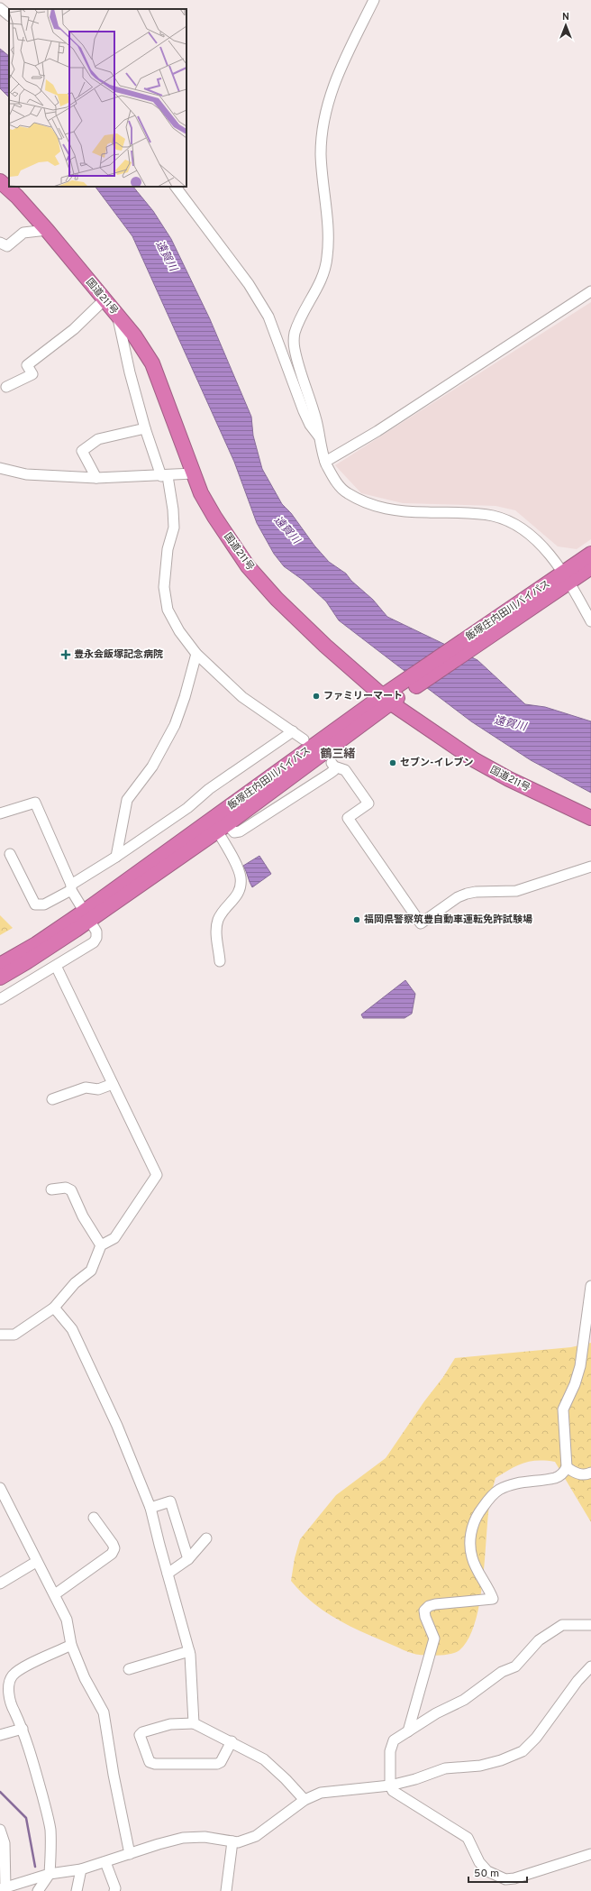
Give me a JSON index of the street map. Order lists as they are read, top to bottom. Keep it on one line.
{"streets":{"highway":["国道211号","飯塚庄内田川バイパス"]},"crossings":[["国道211号","飯塚庄内田川バイパス"]],"districts":["鶴三緒"],"water":["遠賀川"],"places":{"health":["豊永会飯塚記念病院"],"other":["ファミリーマート","セブン-イレブン","福岡県警察筑豊自動車運転免許試験場"]},"scale_bar":"50 m","north":"top"}
